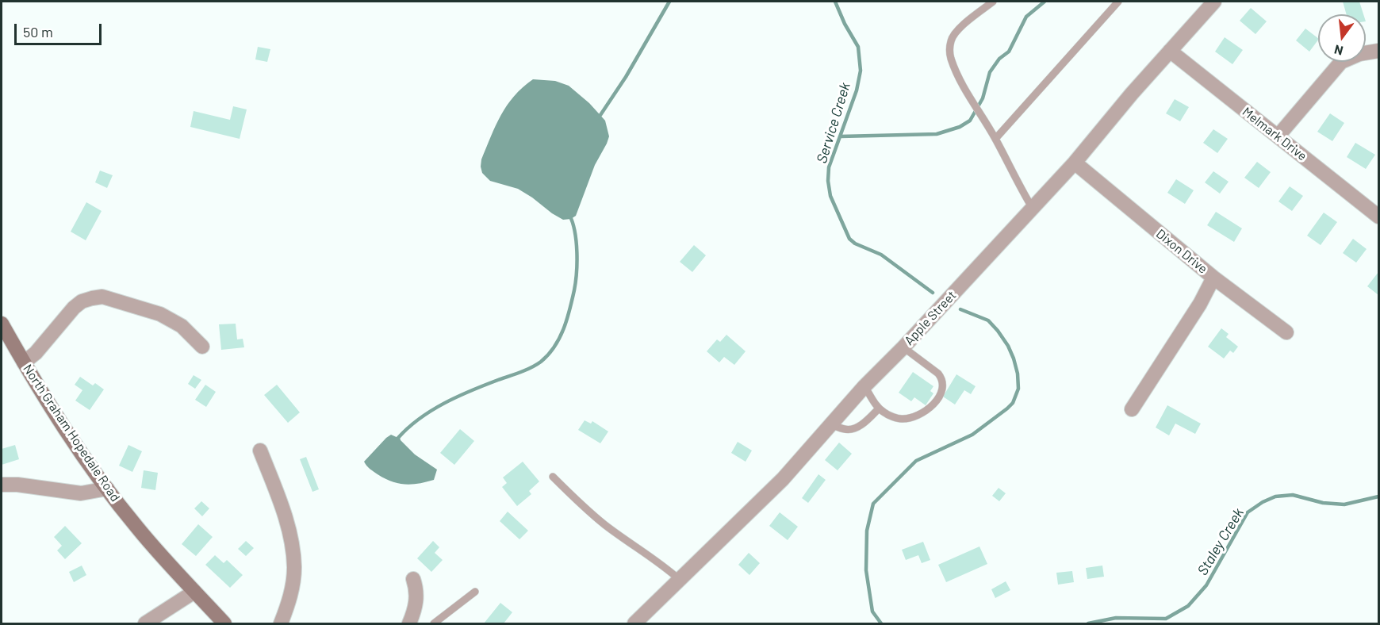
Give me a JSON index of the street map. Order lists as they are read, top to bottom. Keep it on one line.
{"streets":{"street":["Melmark Drive","Dixon Drive","Apple Street","North Graham Hopedale Road"]},"crossings":[["Melmark Drive","Apple Street"],["Dixon Drive","Apple Street"]],"water":["Service Creek","Staley Creek"],"scale_bar":"50 m","north":"bottom"}
